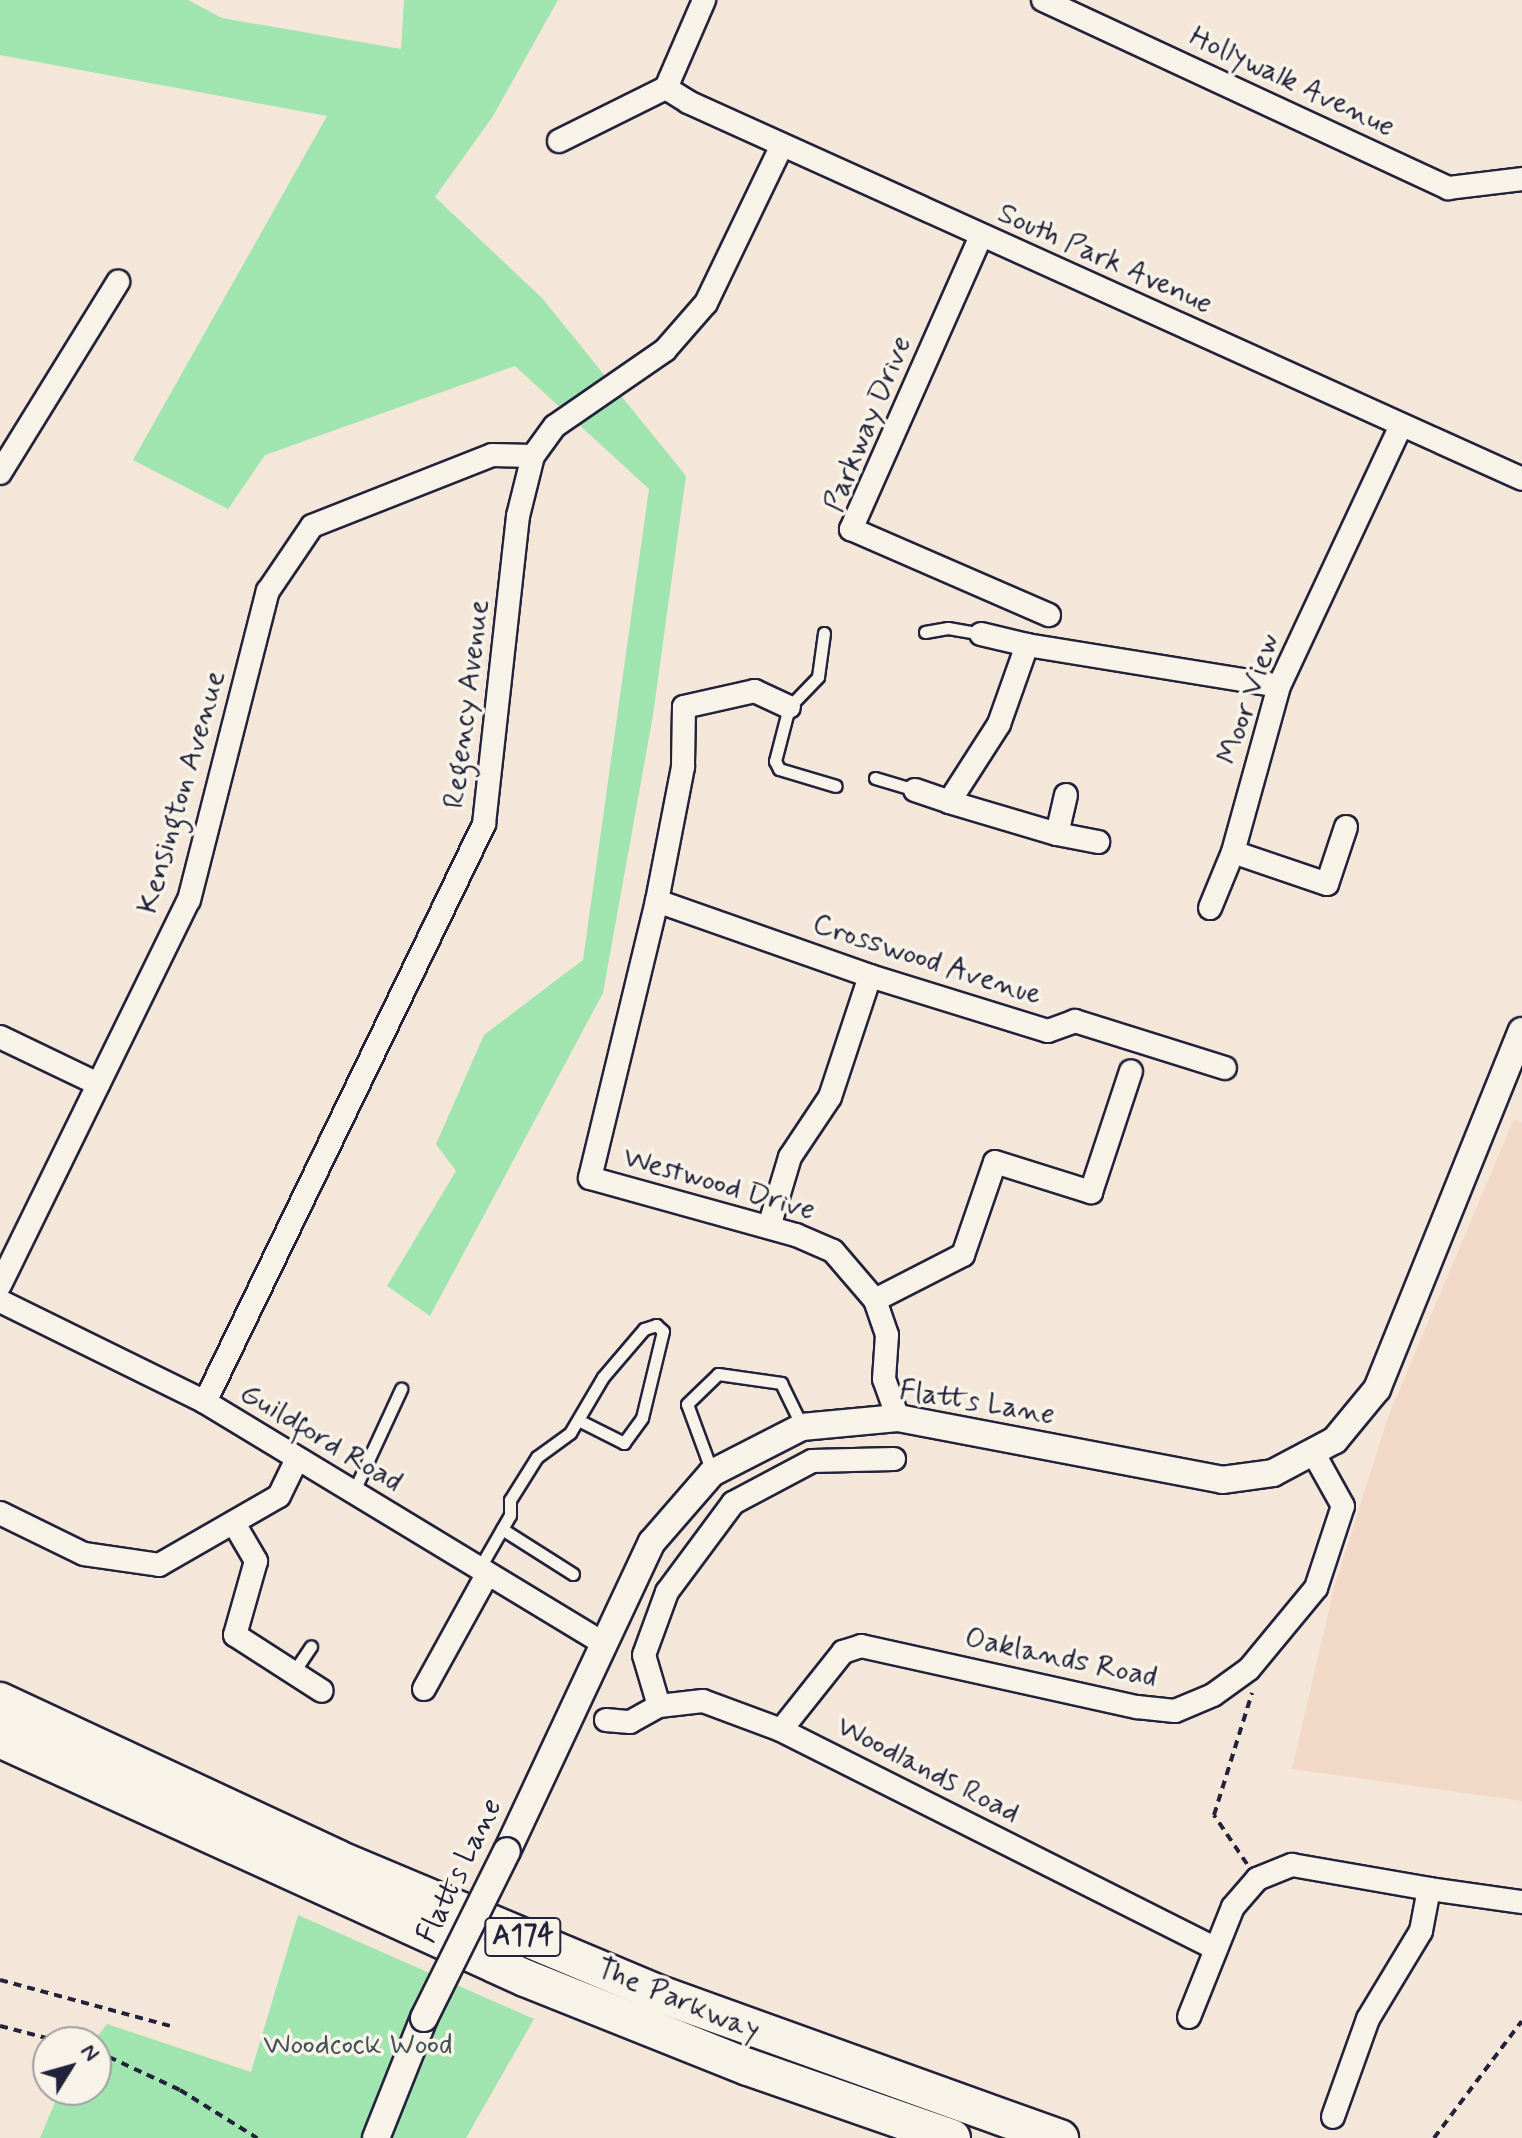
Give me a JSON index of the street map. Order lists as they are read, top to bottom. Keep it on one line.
{"streets":{"highway":["A174","The Parkway"],"street":["Hollywalk Avenue","South Park Avenue","Parkway Drive","Moor View","Regency Avenue","Kensington Avenue","Crosswood Avenue","Westwood Drive","Flatts Lane","Guildford Road","Oaklands Road","Woodlands Road"]},"crossings":[["South Park Avenue","Parkway Drive"],["South Park Avenue","Moor View"],["South Park Avenue","Regency Avenue"],["Regency Avenue","Kensington Avenue"],["Regency Avenue","Guildford Road"],["Crosswood Avenue","Westwood Drive"],["Westwood Drive","Flatts Lane"],["Flatts Lane","Guildford Road"],["Flatts Lane","Oaklands Road"],["Oaklands Road","Woodlands Road"]],"parks":["Woodcock Wood"],"north":"top right"}
